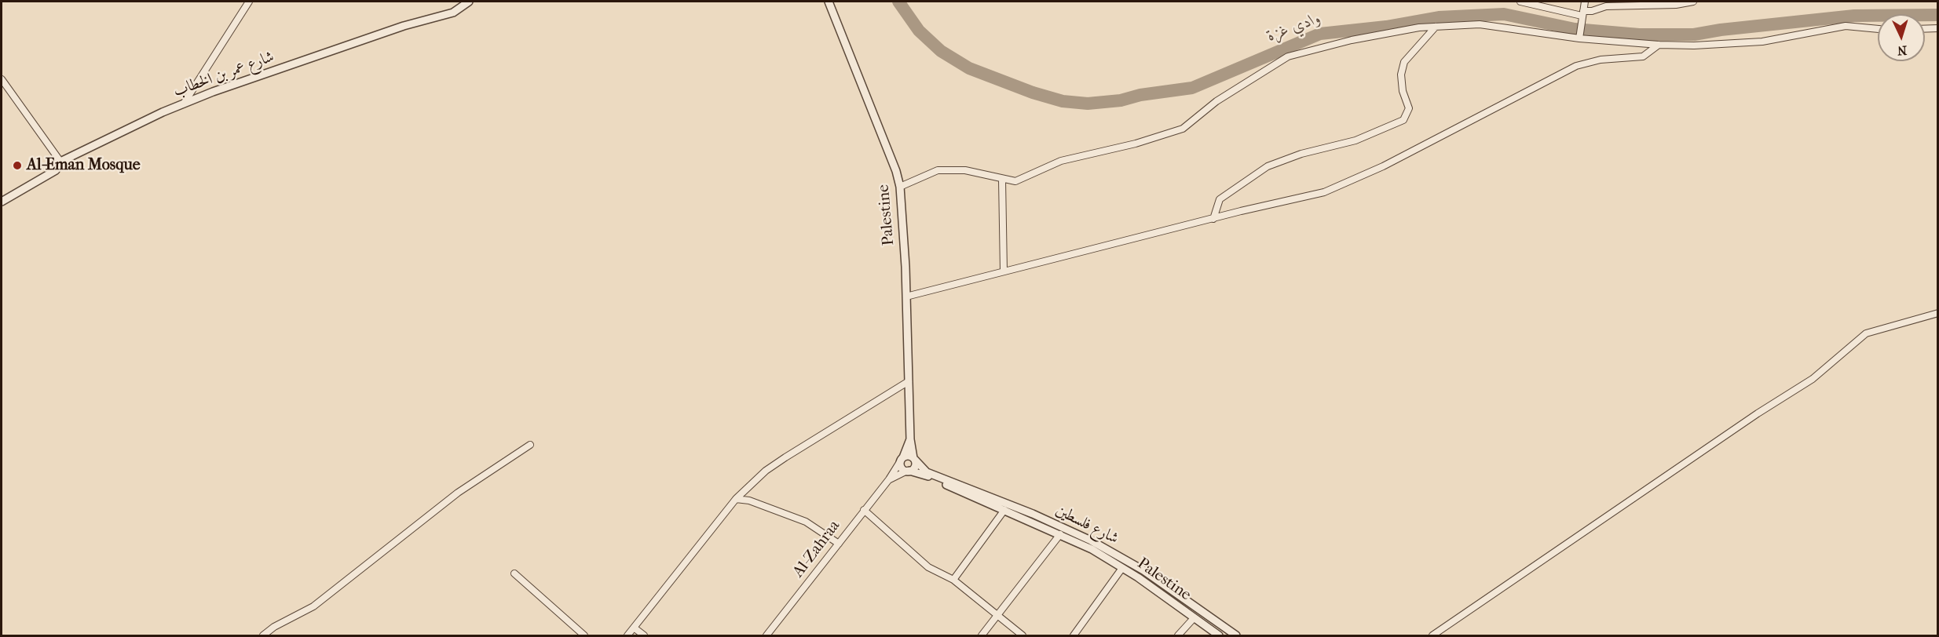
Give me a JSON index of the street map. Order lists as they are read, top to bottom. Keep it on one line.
{"streets":{"street":["شارع عمر بن الخطاب","Palestine","شارع فلسطين","Al-Zahraa"]},"crossings":[["Palestine","شارع فلسطين"],["Palestine","Al-Zahraa"],["شارع فلسطين","Al-Zahraa"]],"water":["وادي غزة"],"places":["Al-Eman Mosque"],"north":"bottom"}
